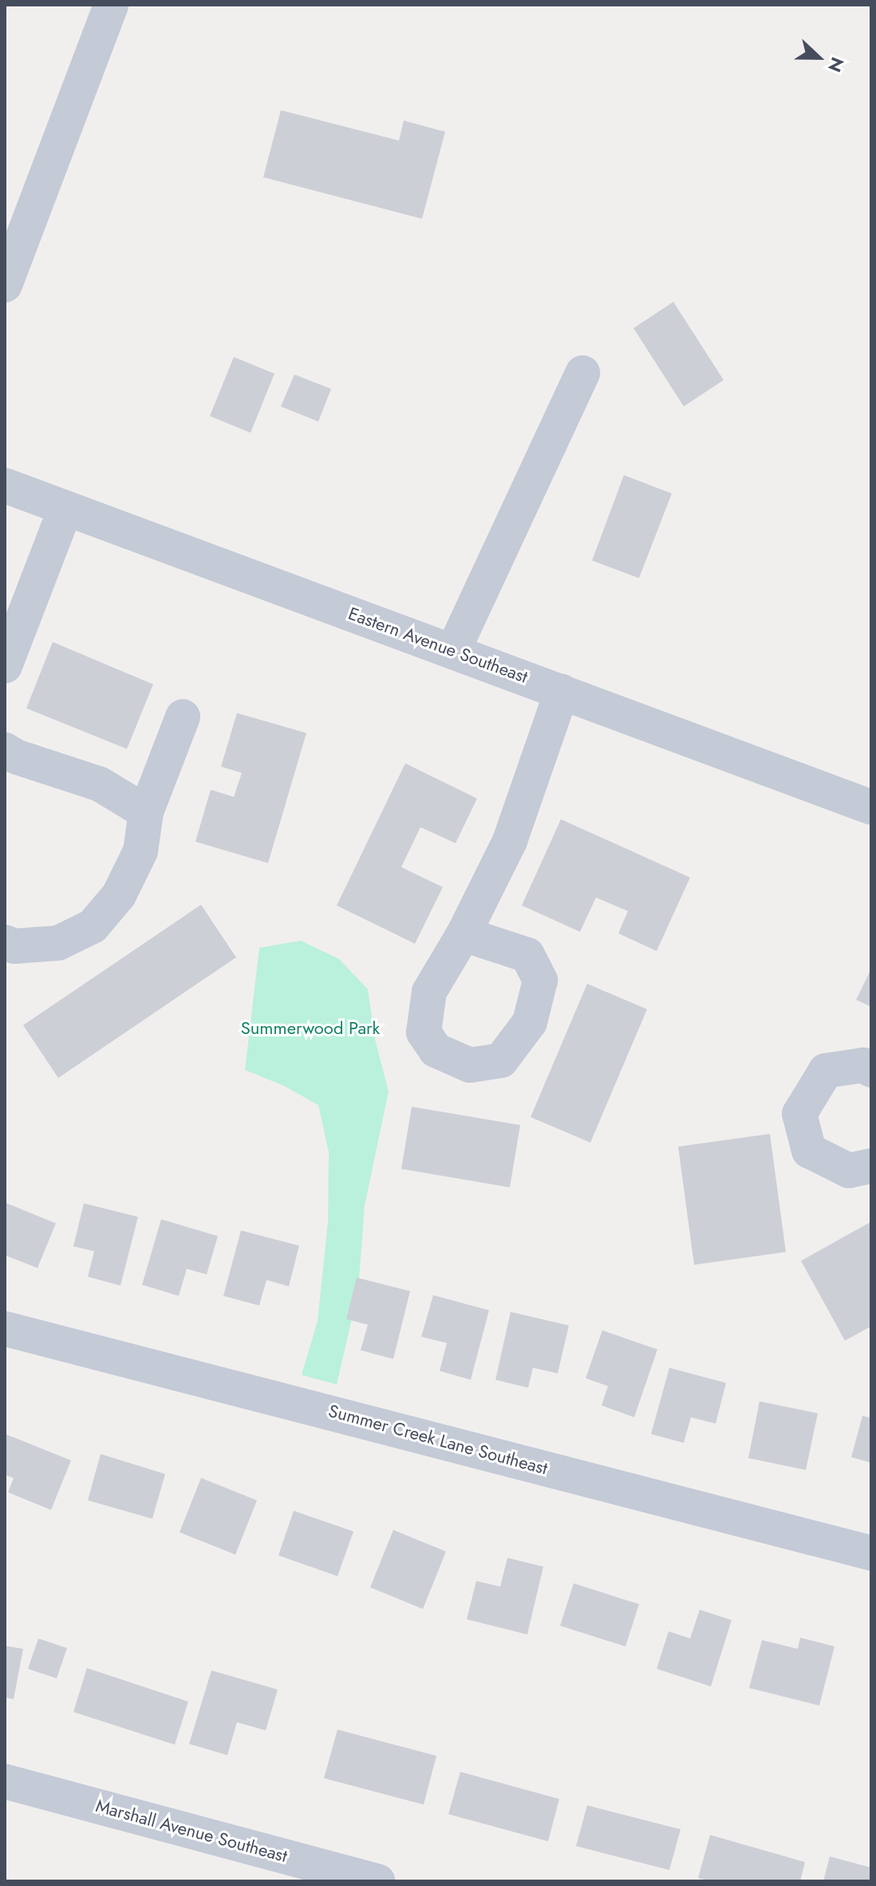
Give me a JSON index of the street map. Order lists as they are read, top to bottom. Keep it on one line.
{"streets":{"street":["Eastern Avenue Southeast","Summer Creek Lane Southeast","Marshall Avenue Southeast"]},"parks":["Summerwood Park"],"north":"right"}
